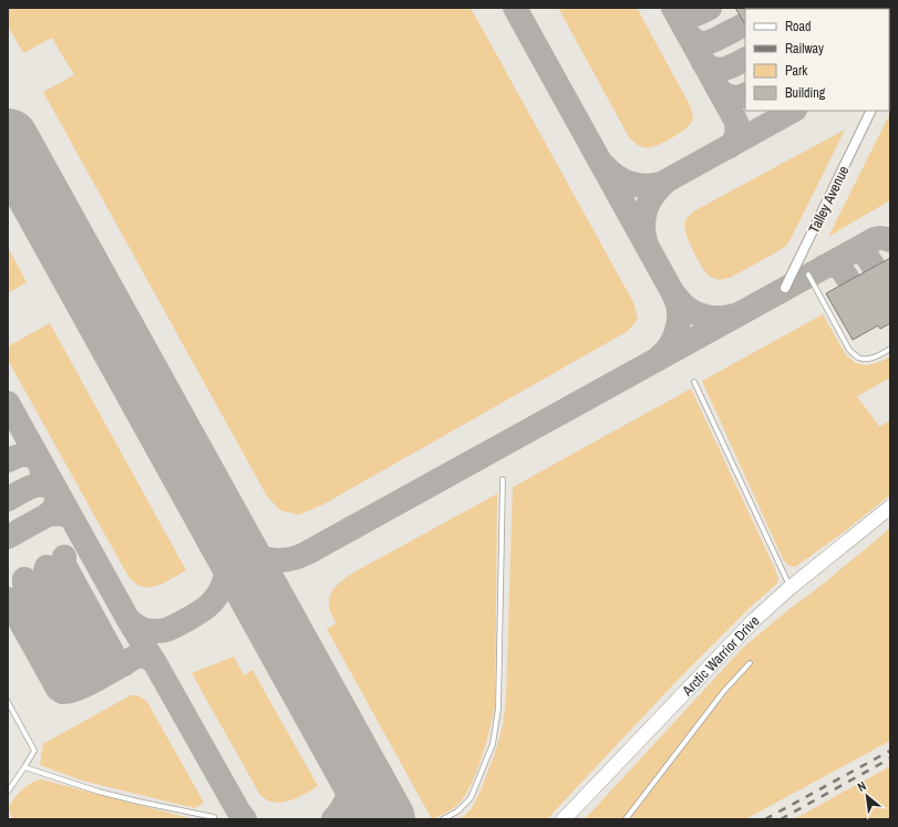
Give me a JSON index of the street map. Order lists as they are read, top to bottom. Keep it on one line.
{"streets":{"main road":["Arctic Warrior Drive"],"street":["Talley Avenue"]},"legend":["Road","Railway","Park","Building"],"north":"top left"}
